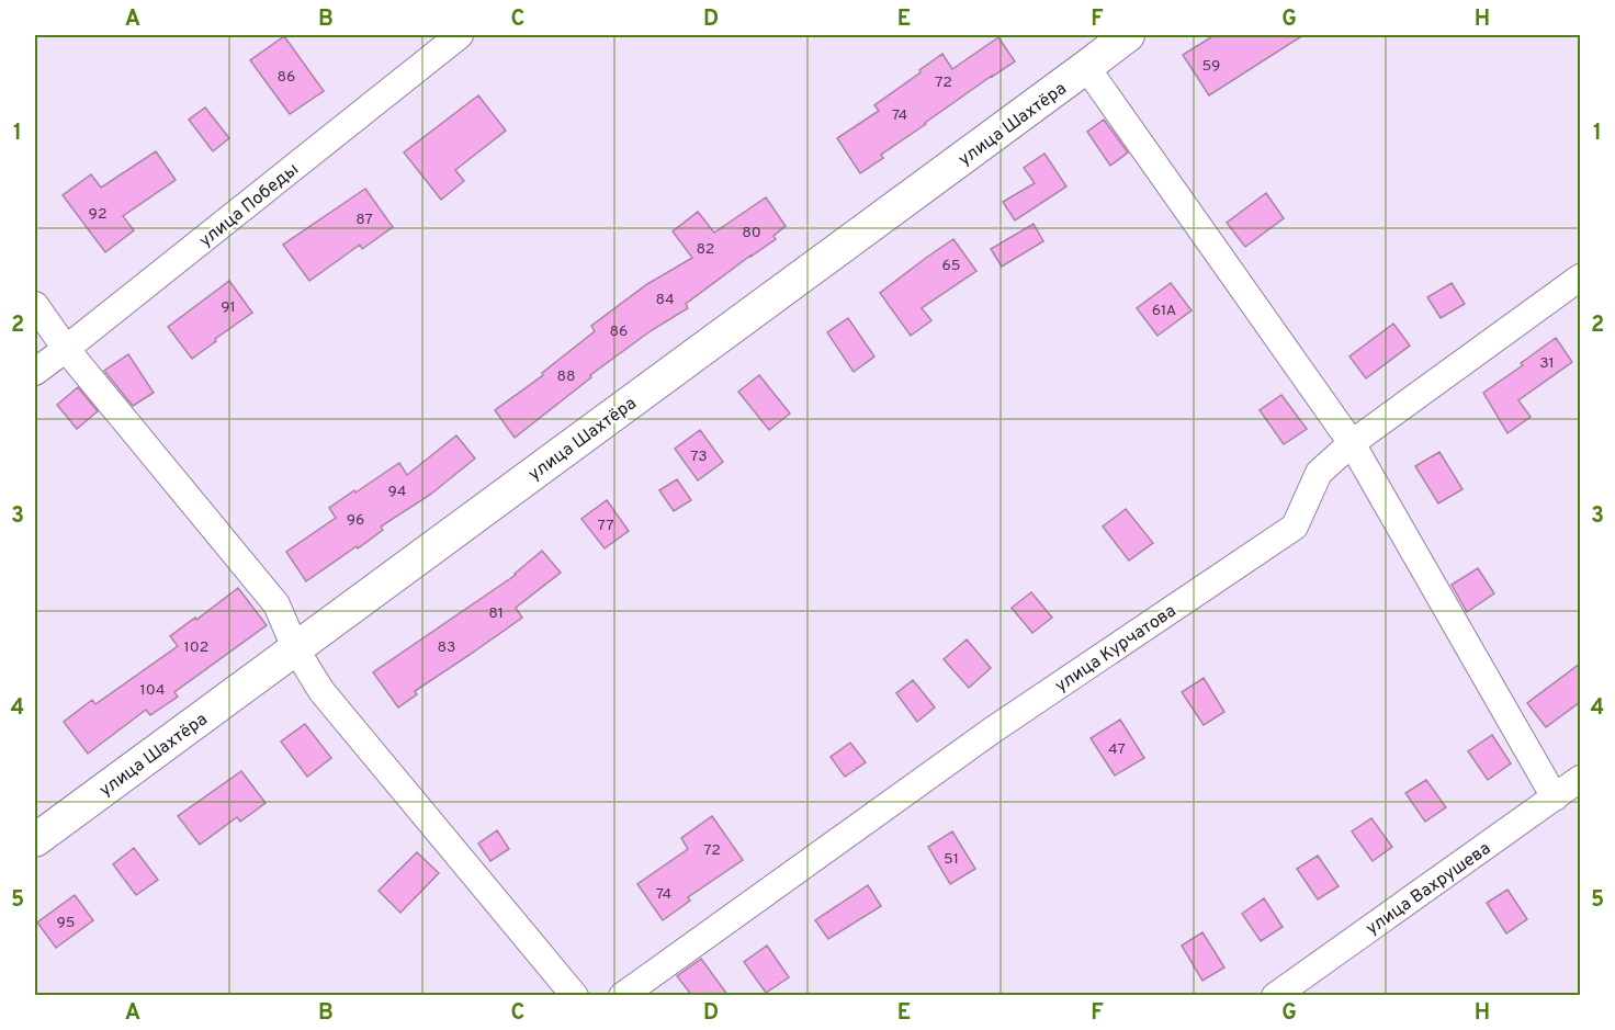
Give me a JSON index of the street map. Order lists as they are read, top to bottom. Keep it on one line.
{"streets":{"street":["улица Шахтёра","улица Победы","улица Курчатова","улица Вахрушева"]},"house_numbers":["59","86","72","74","92","87","80","82","65","84","91","61А","86","31","88","73","94","96","77","81","102","83","104","47","72","51","74","95"],"grid":{"columns":["A","B","C","D","E","F","G","H"],"rows":["1","2","3","4","5"]}}
